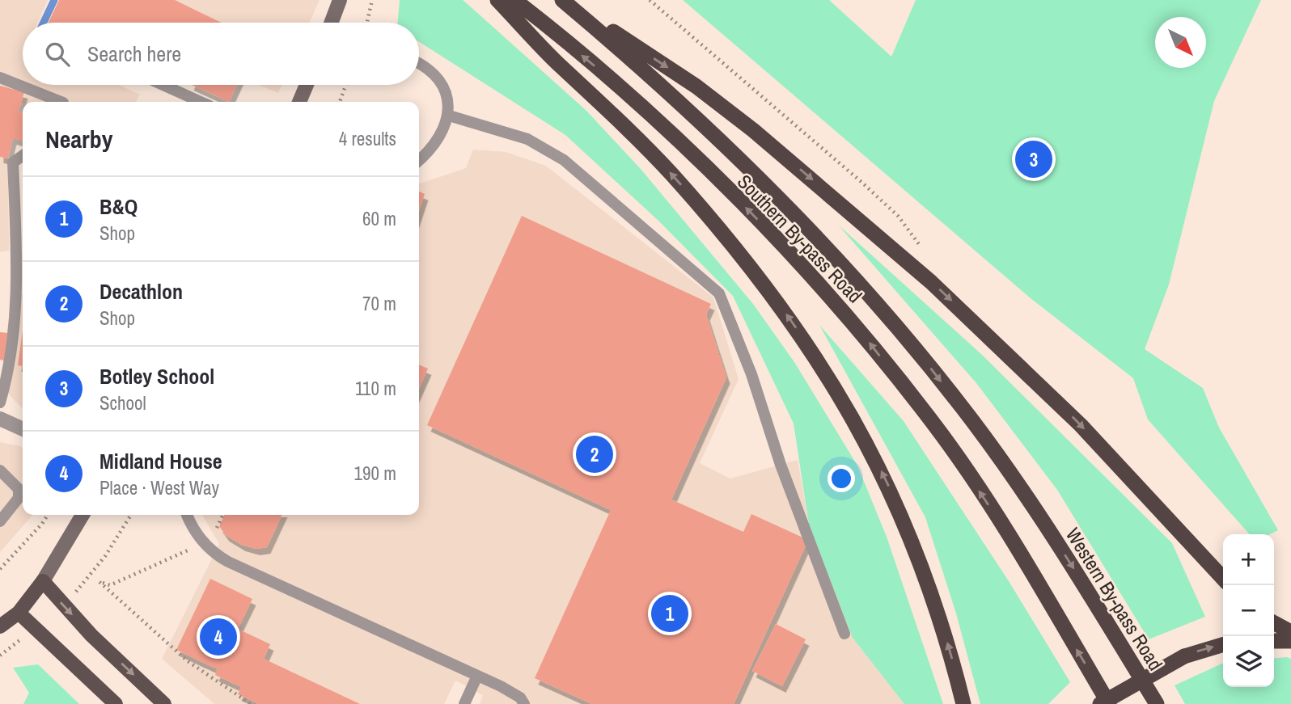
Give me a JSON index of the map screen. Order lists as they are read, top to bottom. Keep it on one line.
{"streets":{"highway":["Southern By-pass Road","Western By-pass Road"]},"crossings":[["Southern By-pass Road","Western By-pass Road"]],"north":"bottom right","page":{"search":"Search here","heading":["Nearby","4 results"],"pins":["3","2","1","4"],"list":[{"mark":"1","name":"B&Q","note":"Shop","value":"60 m"},{"mark":"2","name":"Decathlon","note":"Shop","value":"70 m"},{"mark":"3","name":"Botley School","note":"School","value":"110 m"},{"mark":"4","name":"Midland House","note":"Place · West Way","value":"190 m"}],"map_buttons":["+","−"]}}
